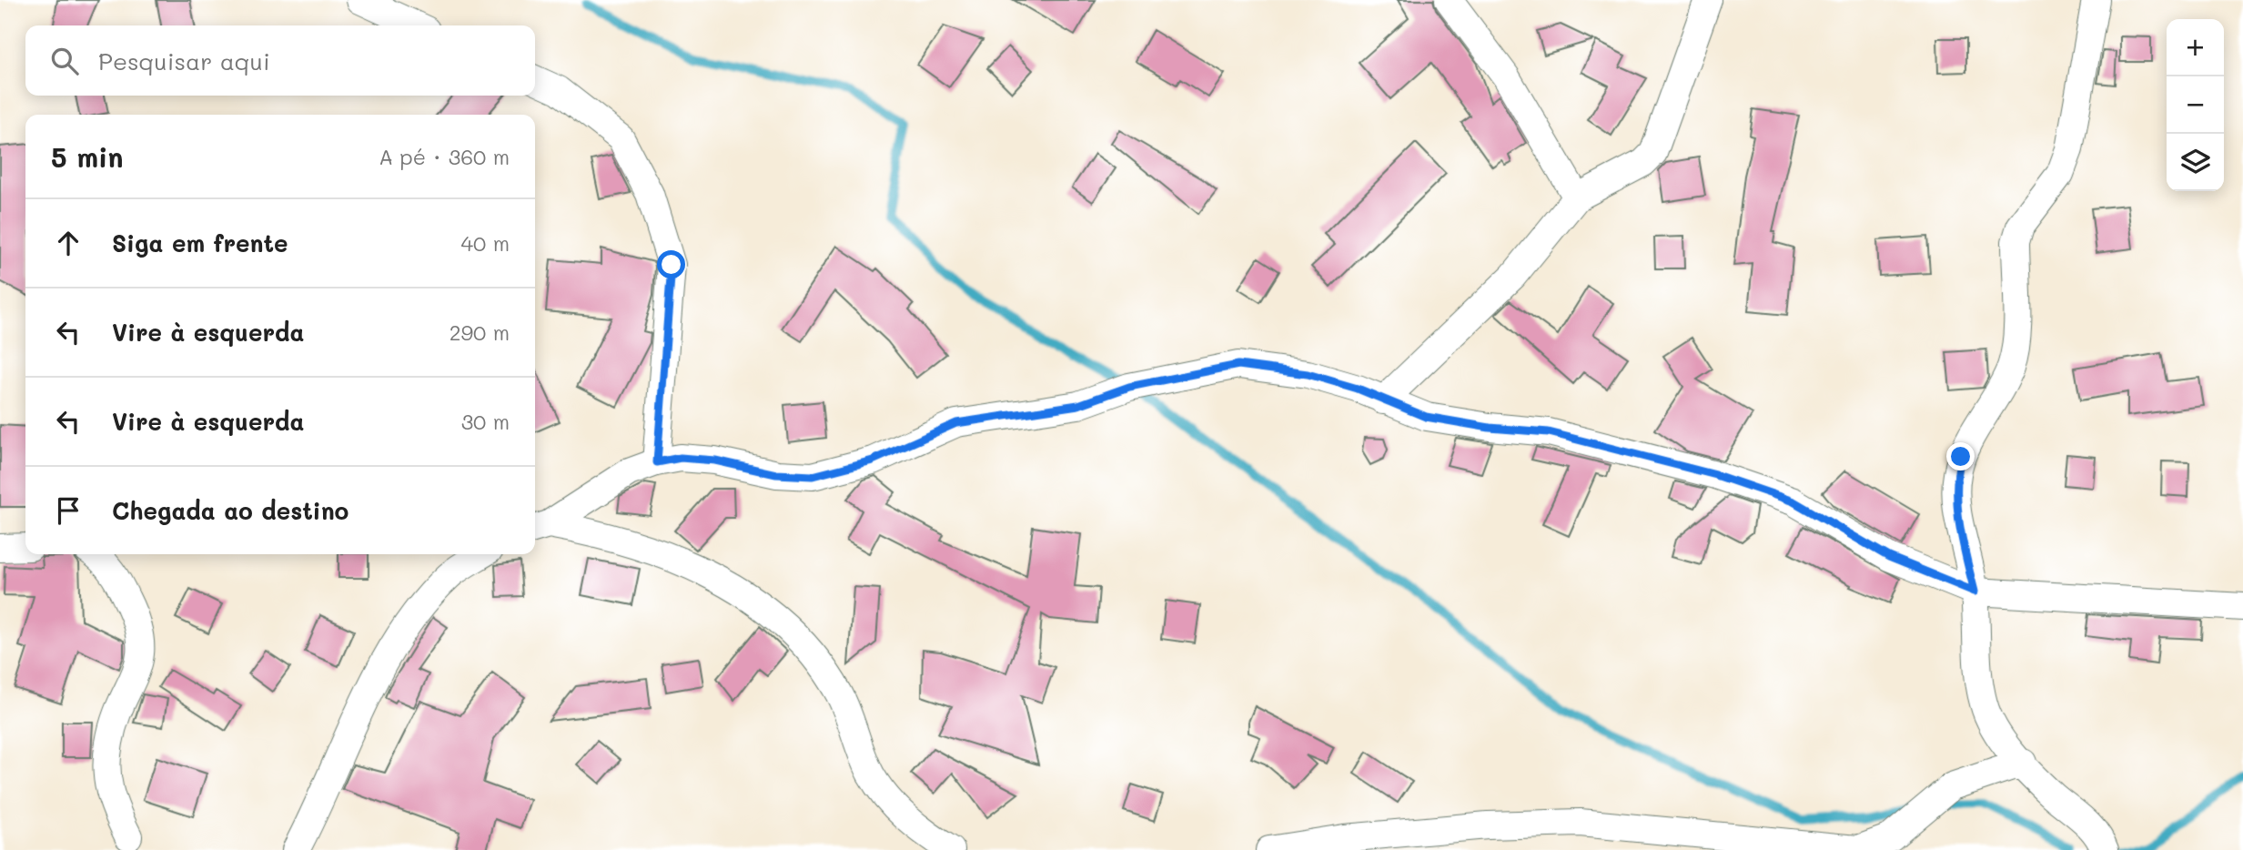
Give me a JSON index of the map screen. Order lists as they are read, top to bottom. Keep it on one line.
{"page":{"map_buttons":["+","−"],"search":"Pesquisar aqui","heading":["5 min","A pé · 360 m"],"list":[["Siga em frente","40 m"],["Vire à esquerda","290 m"],["Vire à esquerda","30 m"],"Chegada ao destino"]}}
